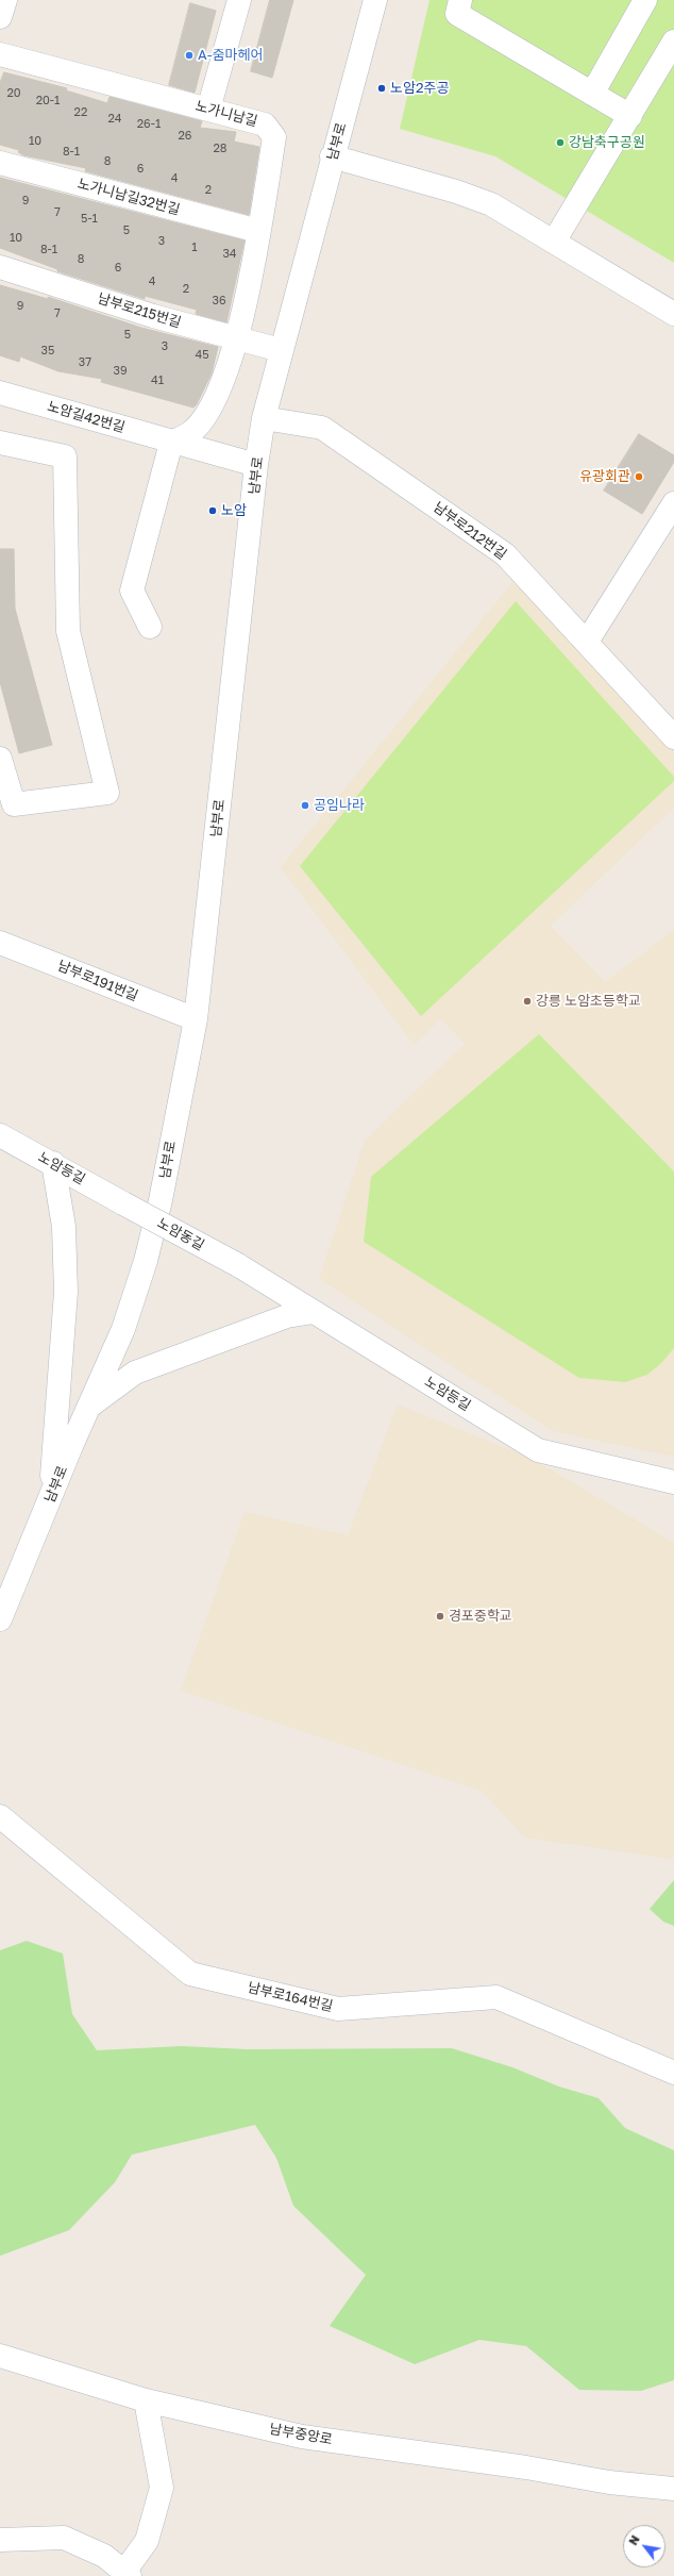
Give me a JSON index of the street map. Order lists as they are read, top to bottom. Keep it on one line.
{"streets":{"street":["노가니남길","남부로","노가니남길32번길","남부로215번길","노암길42번길","남부로212번길","남부로191번길","노암등길","노암동길","남부로164번길","남부중앙로"]},"crossings":[["노가니남길","노가니남길32번길"],["노가니남길","남부로215번길"],["남부로","남부로215번길"],["남부로","노암길42번길"],["남부로","남부로212번길"],["남부로","남부로191번길"],["노암등길","노암동길"]],"places":["A-줌마헤어","노암2주공","강남축구공원","유광회관","노암","공임나라","강릉 노암초등학교","경포중학교"],"house_numbers":["20","20-1","22","24","26-1","26","10","28","8-1","8","6","4","2","9","7","5-1","5","10","3","1","8-1","34","8","6","4","2","36","9","7","5","3","35","45","37","39","41"],"north":"top left"}
